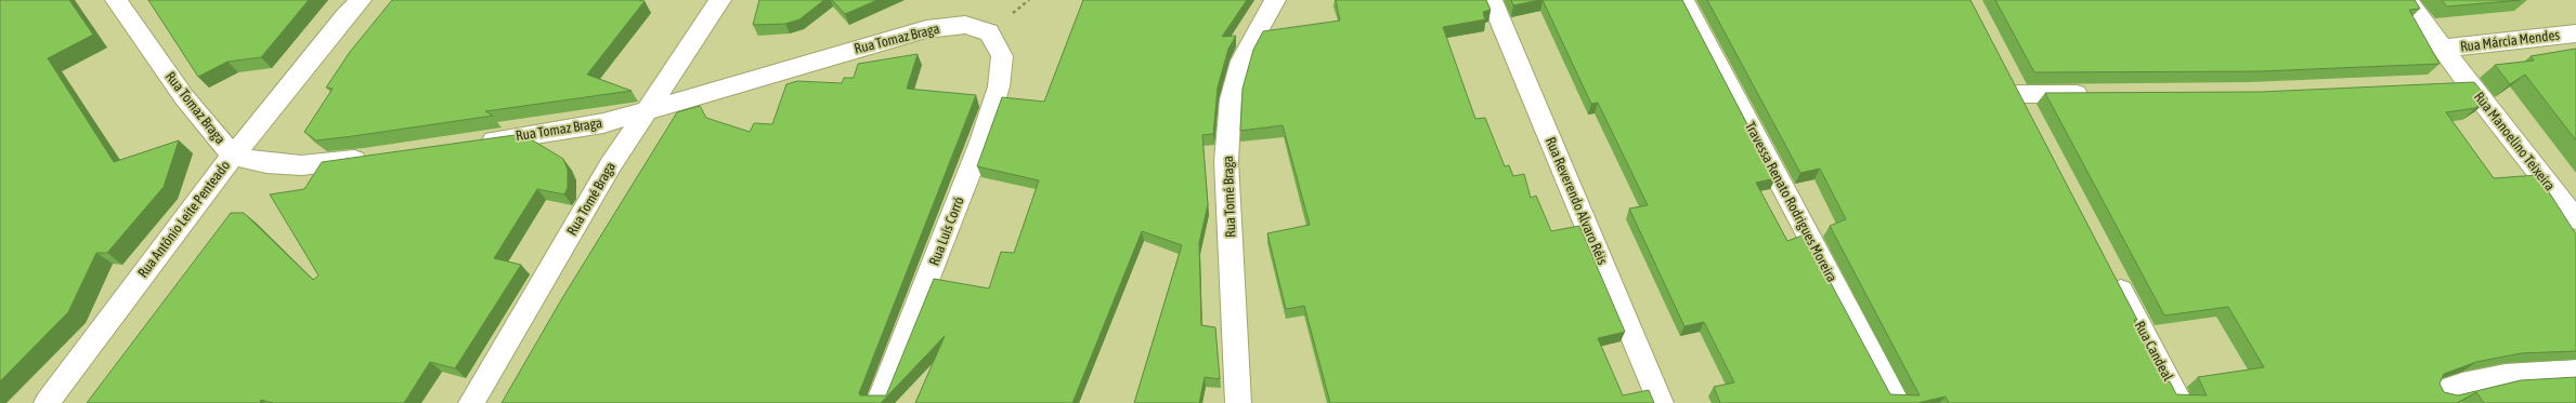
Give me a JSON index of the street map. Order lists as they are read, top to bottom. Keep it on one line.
{"streets":{"street":["Rua Tomaz Braga","Rua Márcia Mendes","Rua Manoelino Teixeira","Rua Tomé Braga","Rua Reverendo Alvaro Réis","Travessa Renato Rodrigues Moreira","Rua Antônio Leite Penteado","Rua Luís Corró","Rua Candeal"]},"crossings":[["Rua Tomaz Braga","Rua Tomé Braga"],["Rua Tomaz Braga","Rua Antônio Leite Penteado"],["Rua Tomaz Braga","Rua Luís Corró"],["Rua Márcia Mendes","Rua Manoelino Teixeira"]]}
